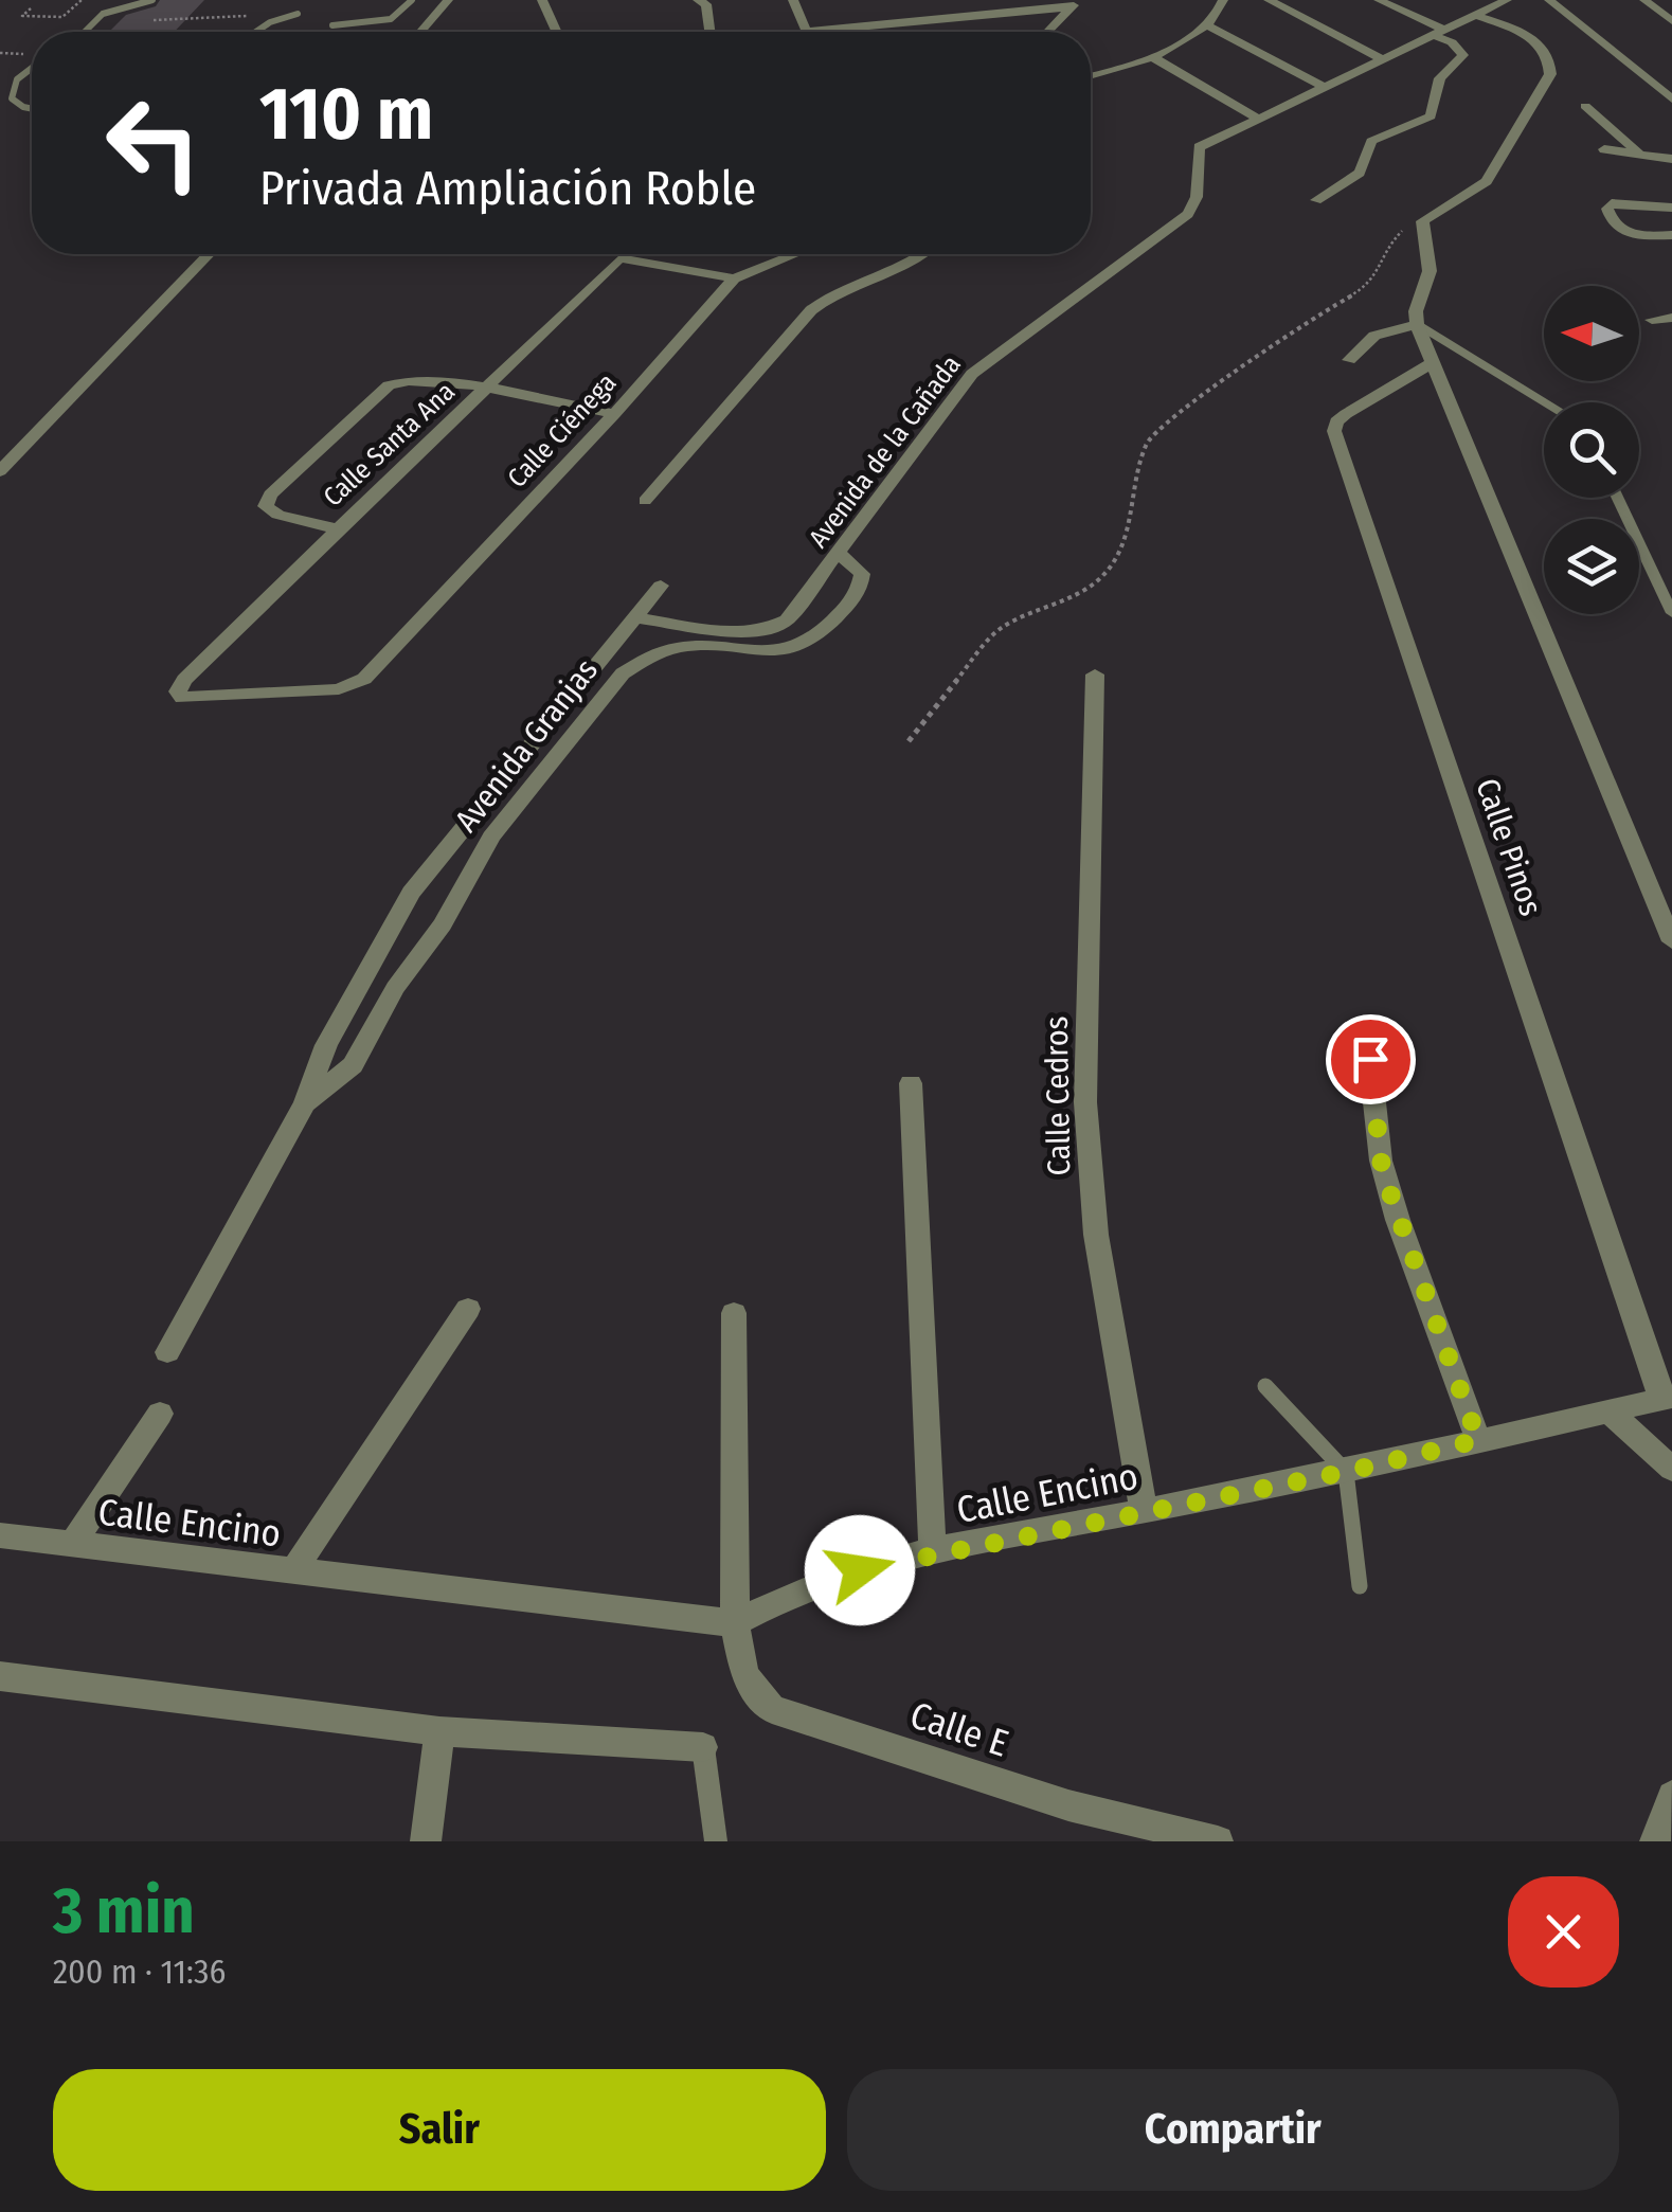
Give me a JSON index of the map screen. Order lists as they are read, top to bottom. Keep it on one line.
{"streets":{"street":["Calle Ciénega","Calle Santa Ana","Avenida de la Cañada","Avenida Granjas","Calle Pinos","Calle Cedros","Calle Encino","Calle E"]},"crossings":[["Calle Ciénega","Calle Santa Ana"],["Avenida de la Cañada","Avenida Granjas"],["Calle Pinos","Calle Encino"],["Calle Cedros","Calle Encino"],["Calle Encino","Calle E"]],"north":"left","page":{"turn":["110 m","Privada Ampliación Roble"],"heading":["3 min","200 m · 11:36"],"buttons":["Salir","Compartir"]}}
